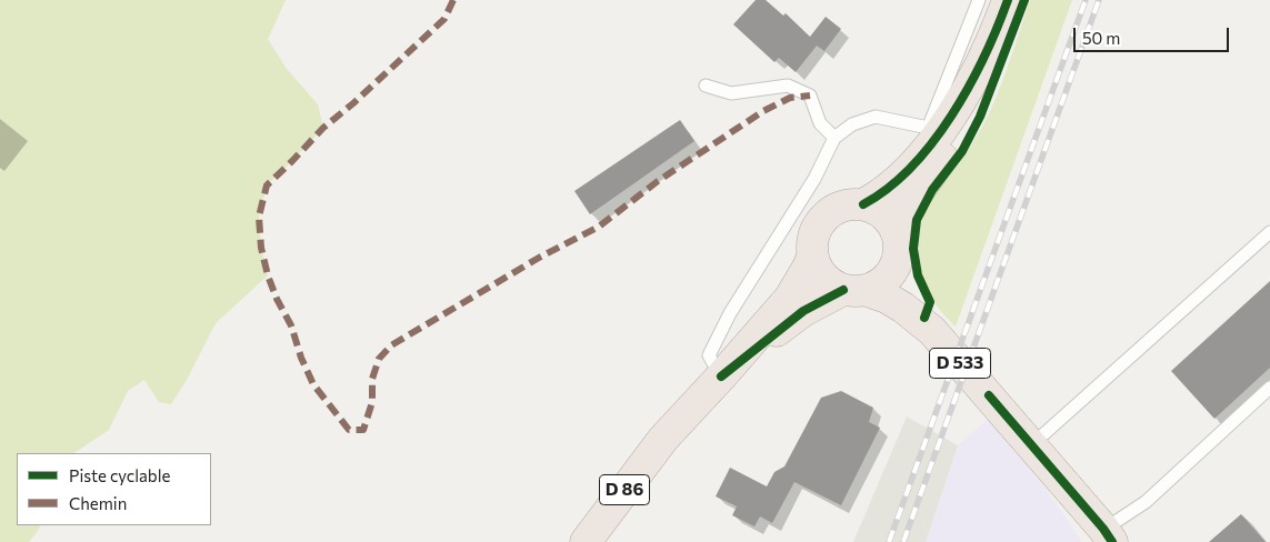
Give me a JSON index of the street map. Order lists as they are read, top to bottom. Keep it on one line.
{"streets":{"main road":["D 533","D 86"]},"crossings":[["D 533","D 86"]],"legend":["Piste cyclable","Chemin"],"scale_bar":"50 m"}
